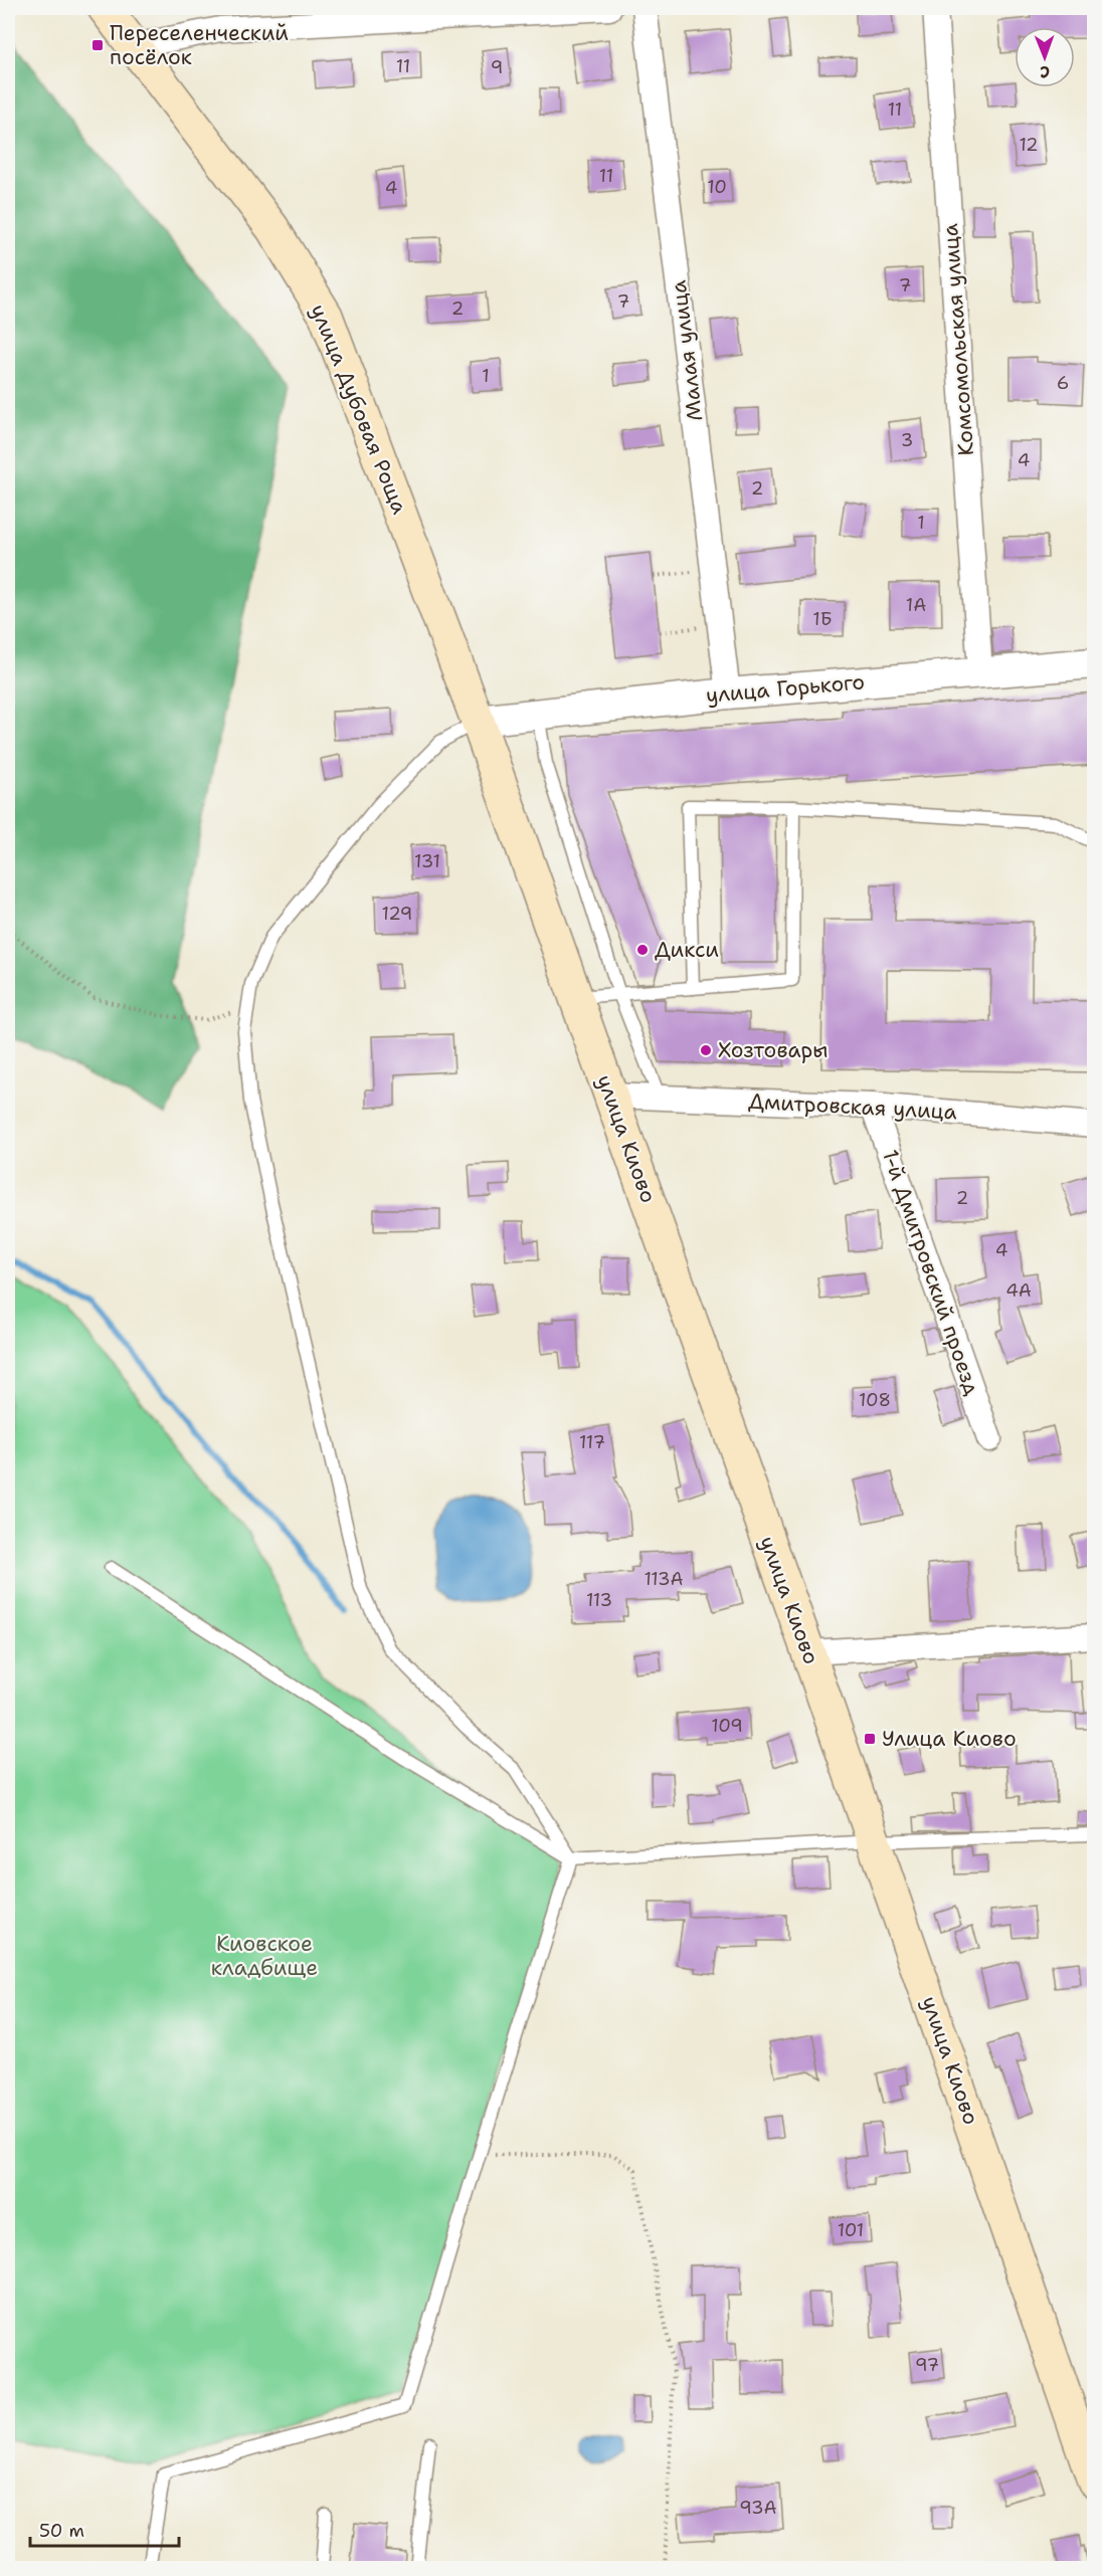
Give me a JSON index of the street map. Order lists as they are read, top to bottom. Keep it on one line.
{"streets":{"main road":["улица Дубовая Роща","улица Киово"],"street":["Комсомольская улица","Малая улица","улица Горького","Дмитровская улица","1-й Дмитровский проезд"]},"crossings":[["Комсомольская улица","улица Горького"],["Малая улица","улица Горького"],["улица Дубовая Роща","улица Горького"],["улица Дубовая Роща","улица Киово"],["улица Горького","улица Киово"],["Дмитровская улица","улица Киово"],["Дмитровская улица","1-й Дмитровский проезд"]],"parks":["Киовское кладбище"],"places":{"transit":["Переселенческий посёлок","Улица Киово"],"other":["Дикси","Хозтовары"]},"house_numbers":["11","9","11","12","11","10","4","7","7","2","1","6","3","4","2","1","1А","1Б","131","129","2","4","4А","108","117","113А","113","109","101","97","93А"],"scale_bar":"50 m","north":"bottom"}
